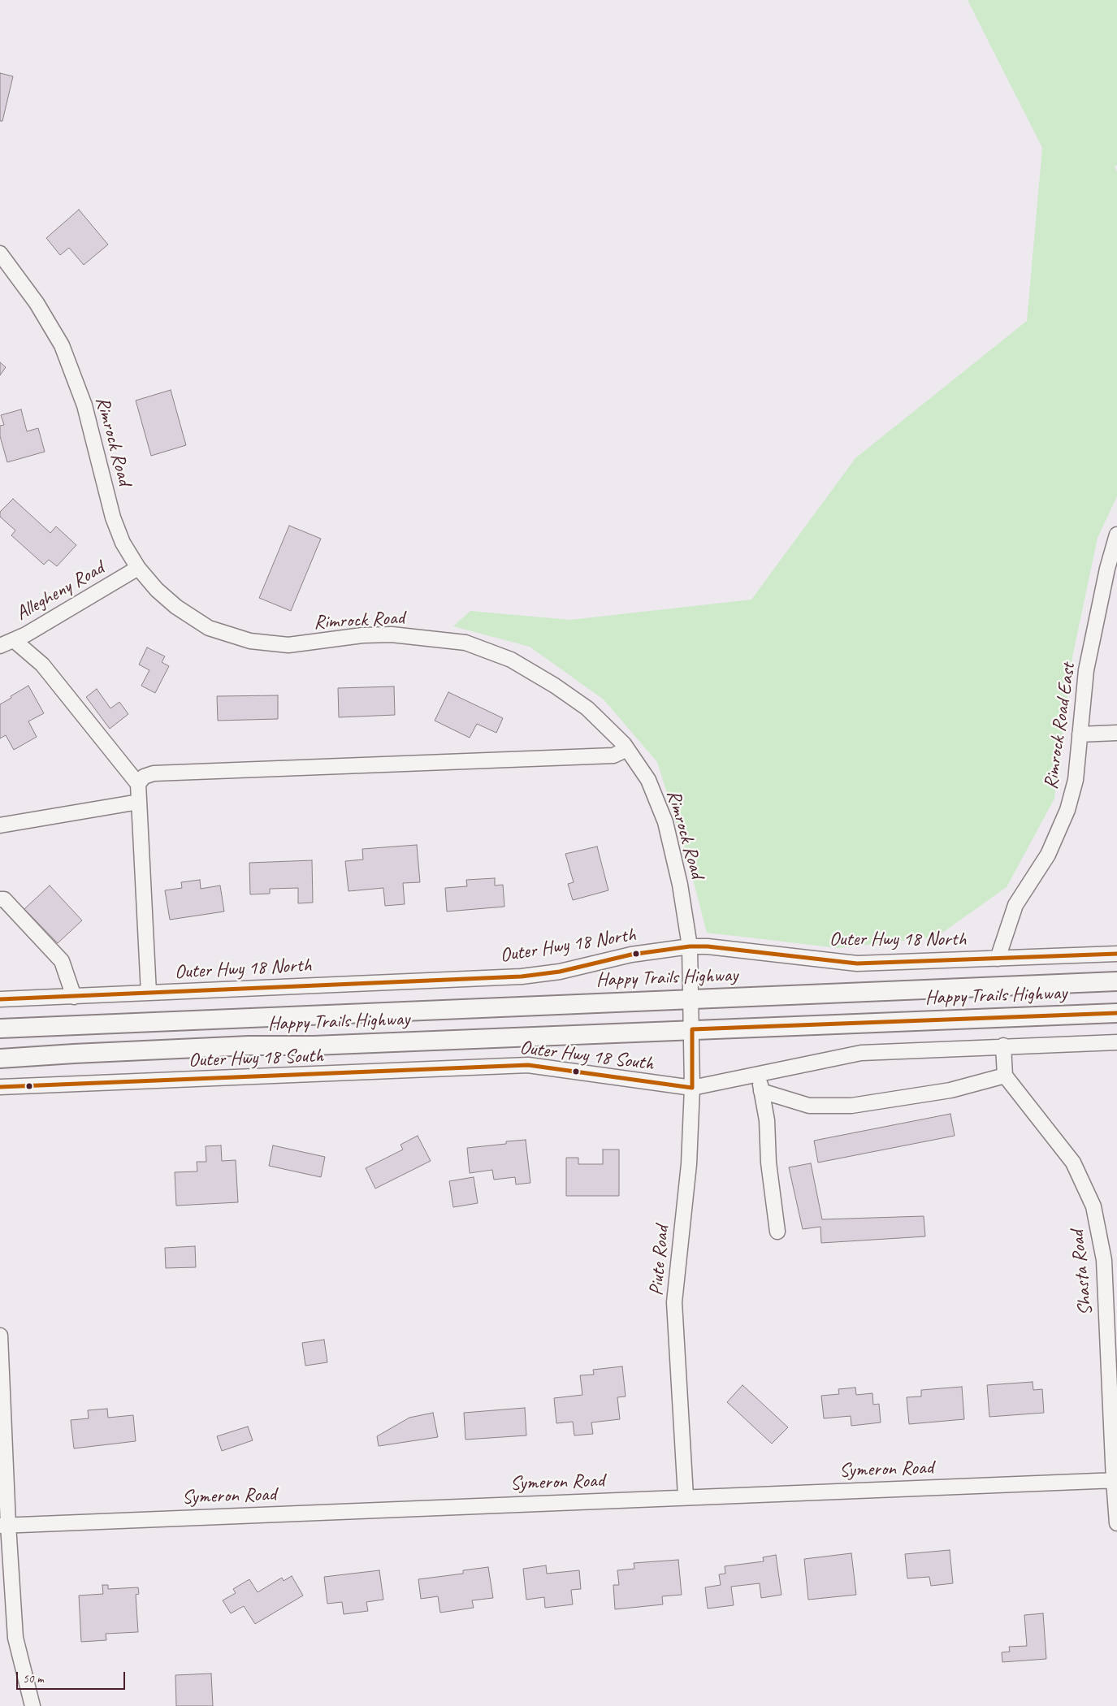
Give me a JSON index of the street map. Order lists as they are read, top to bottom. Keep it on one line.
{"streets":{"main road":["Happy Trails Highway"],"street":["Rimrock Road","Allegheny Road","Rimrock Road East","Outer Hwy 18 North","Outer Hwy 18 South","Piute Road","Shasta Road","Symeron Road"]},"crossings":[["Rimrock Road","Allegheny Road"],["Rimrock Road","Outer Hwy 18 North"],["Rimrock Road","Happy Trails Highway"],["Rimrock Road","Piute Road"],["Rimrock Road East","Outer Hwy 18 North"],["Happy Trails Highway","Piute Road"],["Outer Hwy 18 South","Piute Road"],["Piute Road","Symeron Road"],["Shasta Road","Symeron Road"]],"scale_bar":"50 m"}
